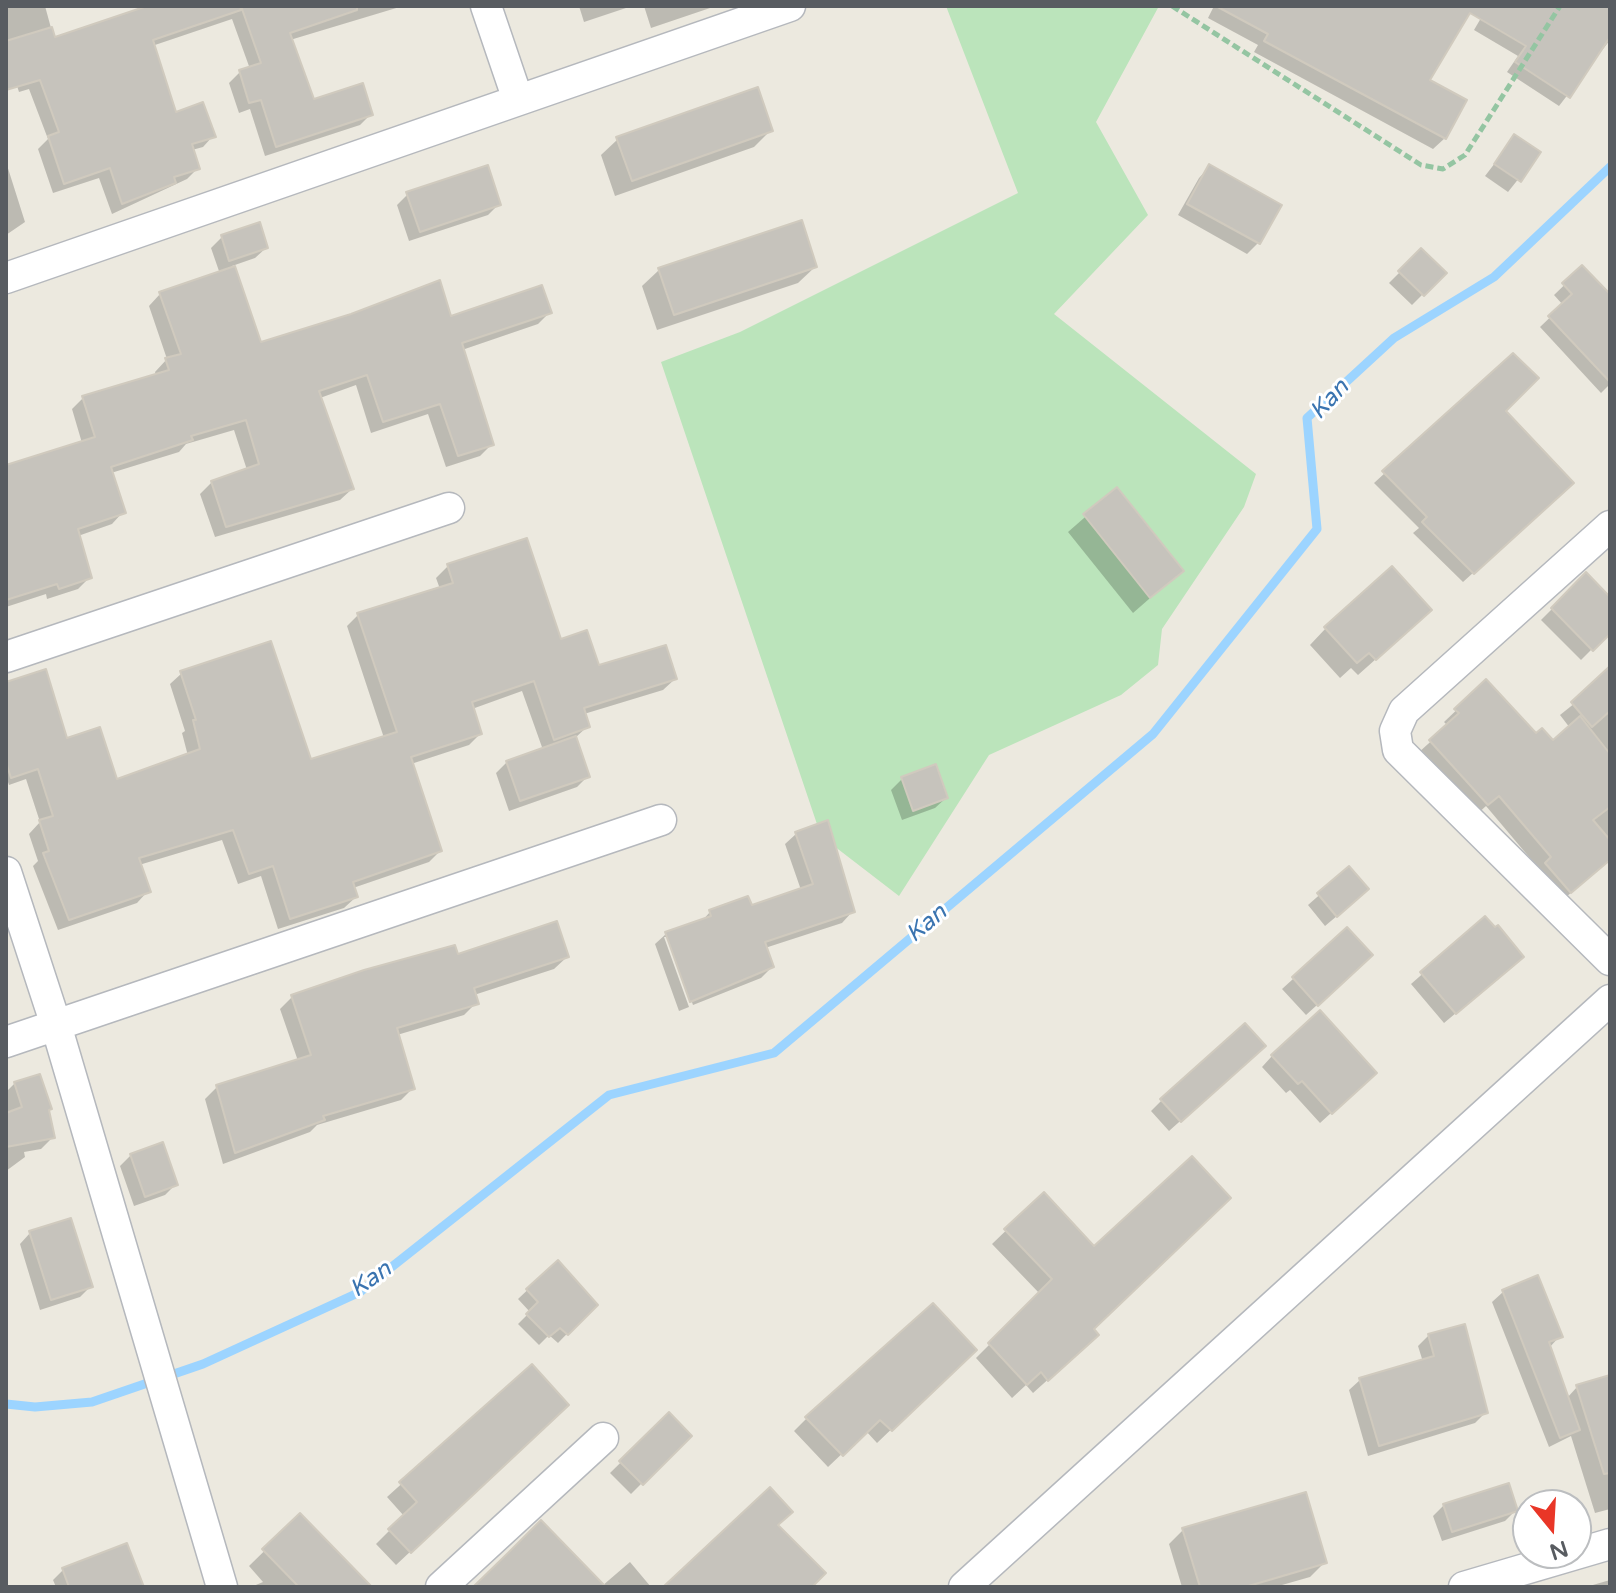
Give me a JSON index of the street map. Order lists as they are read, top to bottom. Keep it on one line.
{"water":["Kan"],"north":"bottom"}
